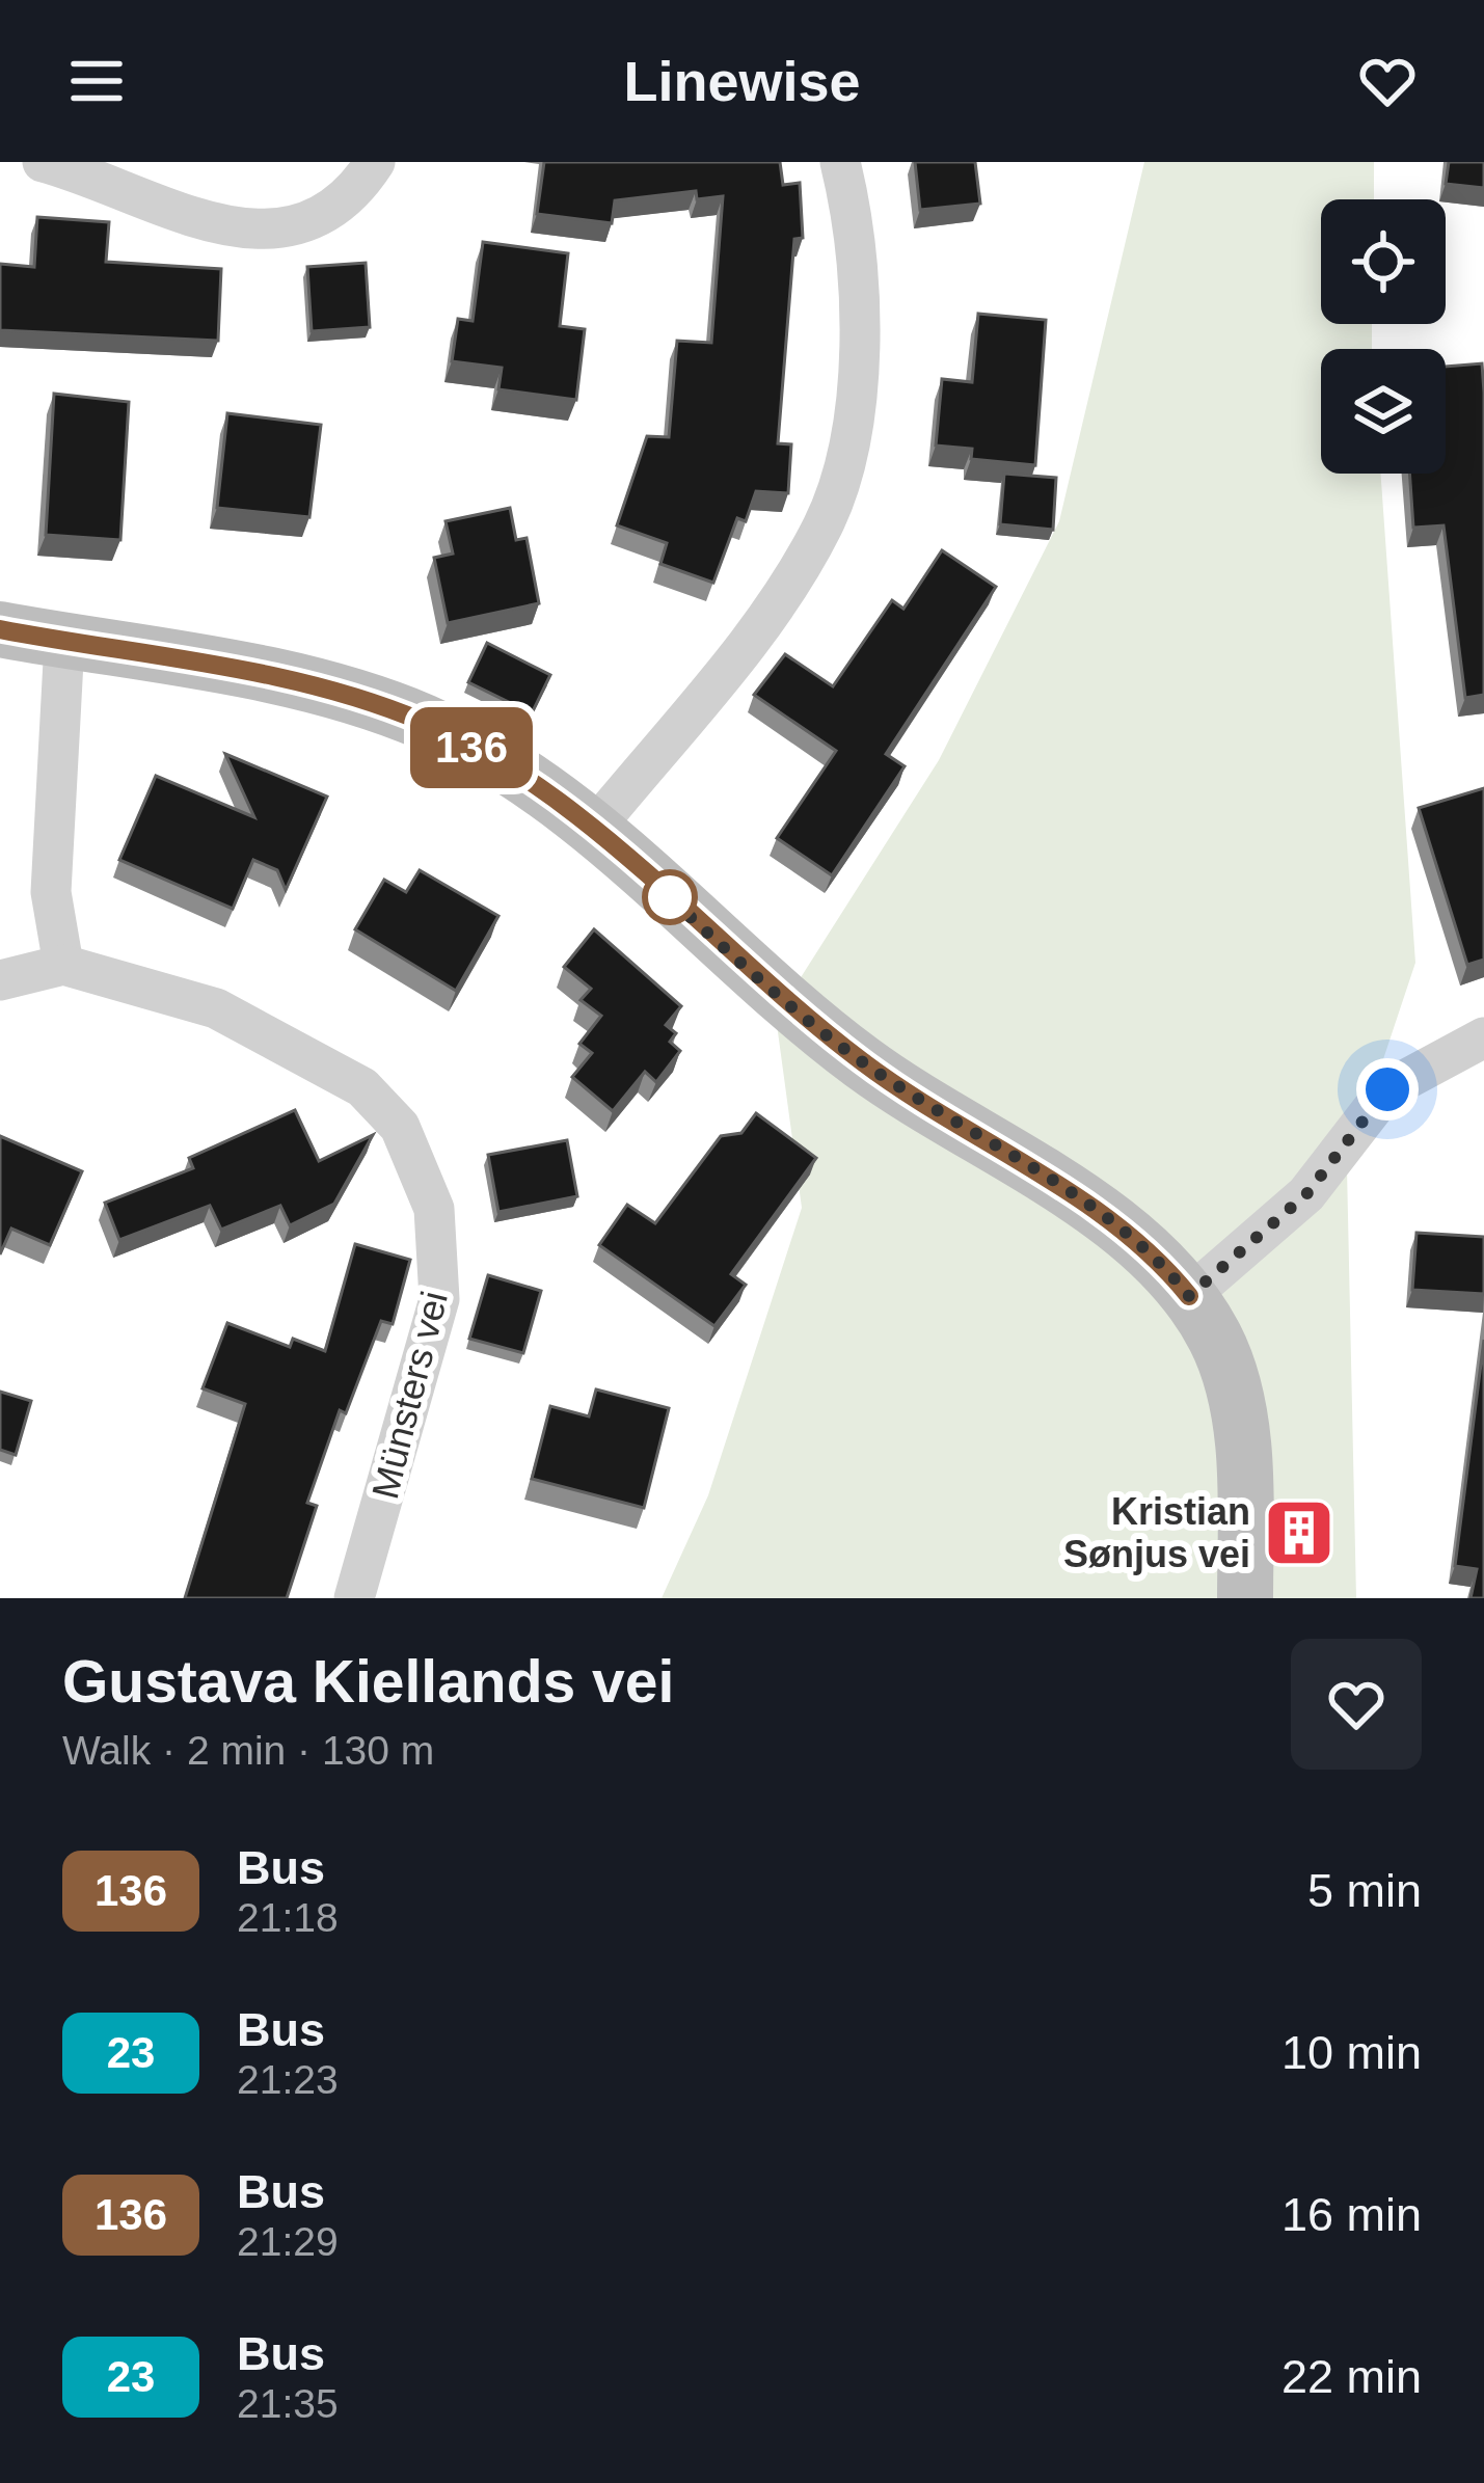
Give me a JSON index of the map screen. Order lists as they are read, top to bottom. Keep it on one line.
{"streets":{"street":["Münsters vei"]},"places":{"building":["Kristian Sønjus vei"]},"lines":["bus line 136"],"page":{"header":"Linewise","on_map":"136","heading":["Gustava Kiellands vei","Walk · 2 min · 130 m"],"list":[{"mark":"136","name":"Bus","note":"21:18","value":"5 min"},{"mark":"23","name":"Bus","note":"21:23","value":"10 min"},{"mark":"136","name":"Bus","note":"21:29","value":"16 min"},{"mark":"23","name":"Bus","note":"21:35","value":"22 min"}]}}
